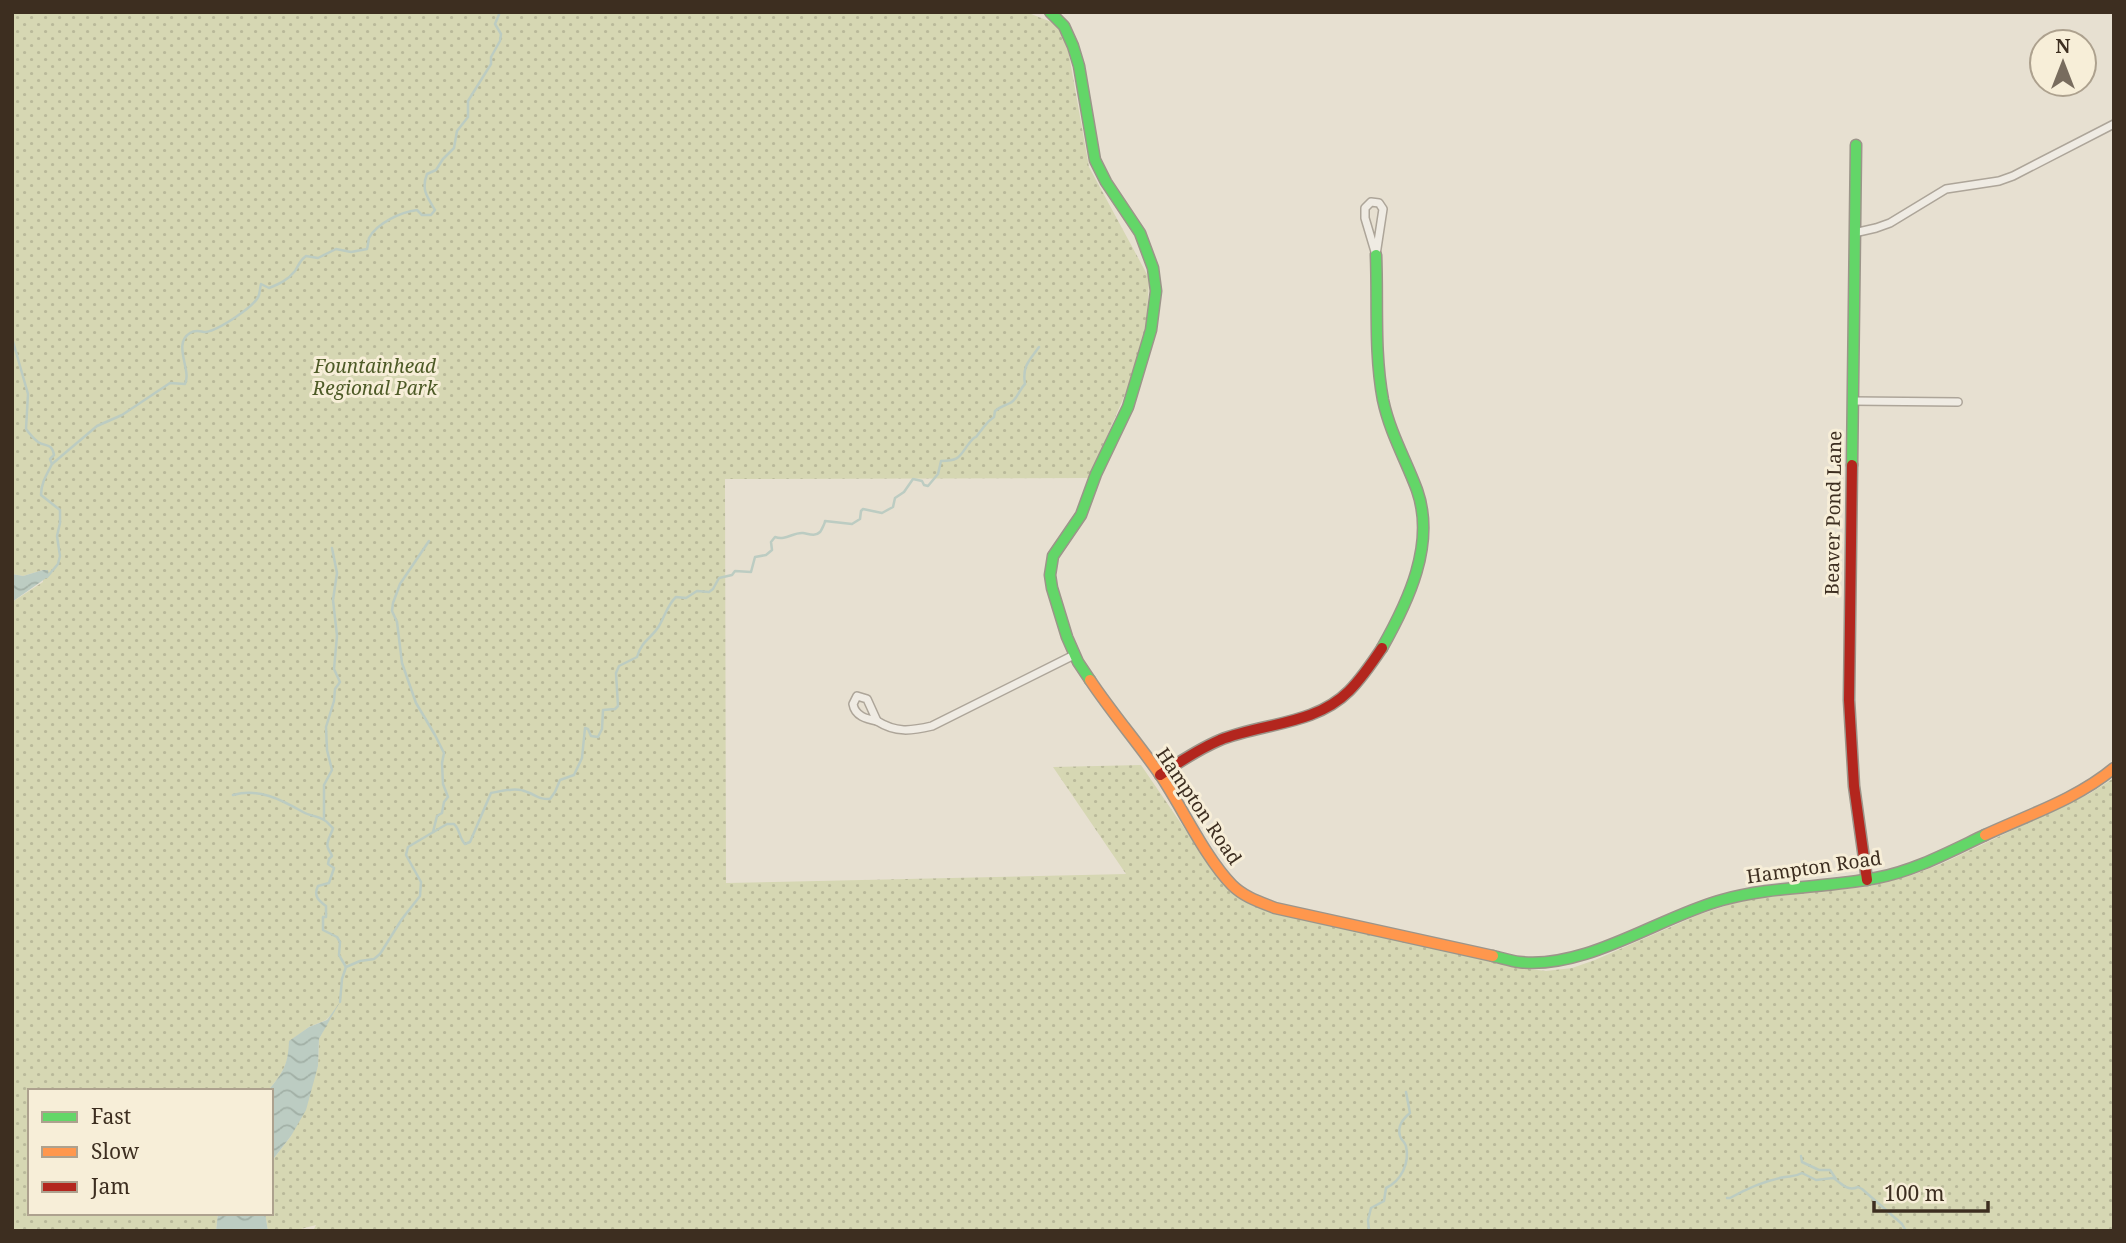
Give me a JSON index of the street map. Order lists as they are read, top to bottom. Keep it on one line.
{"streets":{"street":["Beaver Pond Lane","Hampton Road"]},"crossings":[["Beaver Pond Lane","Hampton Road"]],"parks":["Fountainhead Regional Park"],"legend":["Fast","Slow","Jam"],"scale_bar":"100 m","north":"top"}
